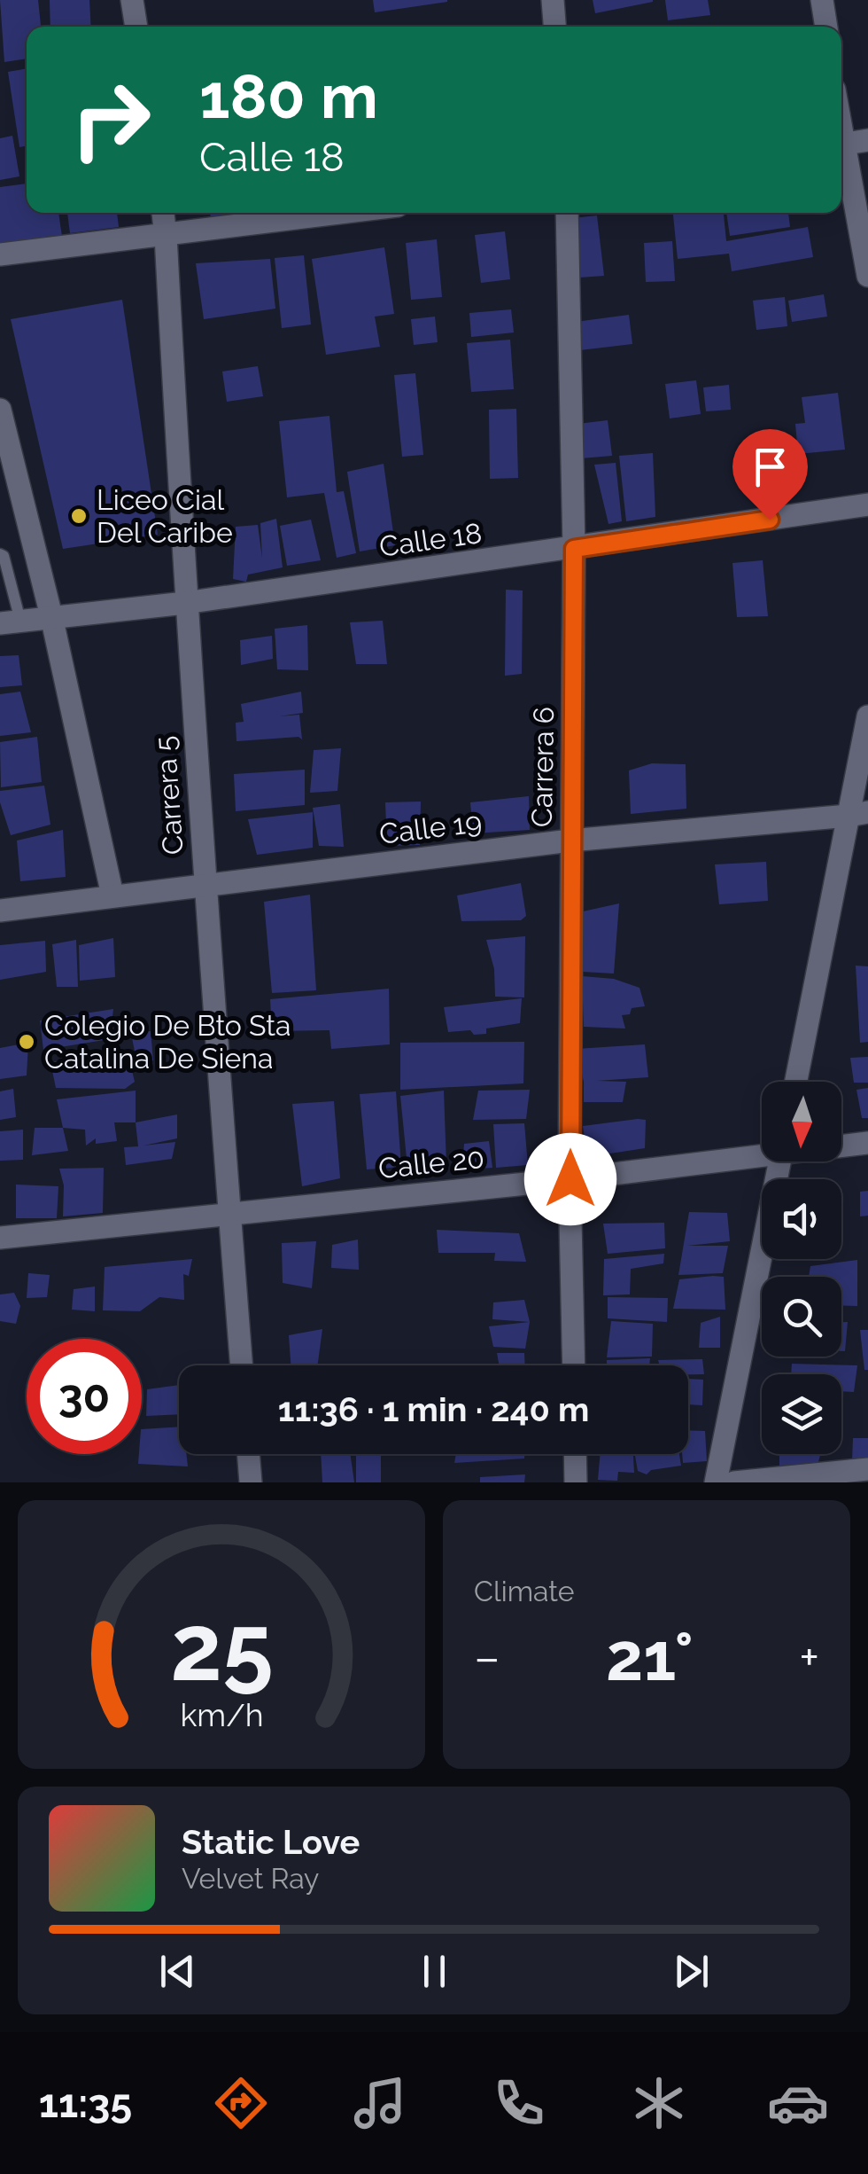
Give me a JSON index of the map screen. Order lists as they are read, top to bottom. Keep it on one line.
{"streets":{"street":["Calle 18","Carrera 6","Carrera 5","Calle 19","Calle 20"]},"crossings":[["Calle 18","Carrera 6"],["Calle 18","Carrera 5"],["Carrera 6","Calle 19"],["Carrera 6","Calle 20"],["Carrera 5","Calle 19"],["Carrera 5","Calle 20"]],"places":["Liceo Cial Del Caribe","Colegio De Bto Sta Catalina De Siena"],"north":"bottom","page":{"turn":["180 m","Calle 18"],"limit":"30","trip":"11:36 · 1 min · 240 m","tile":"Climate","heat":["−","21°","+"],"song":["Static Love","Velvet Ray"],"tabs":"11:35","gauge":["25","km/h"]}}
